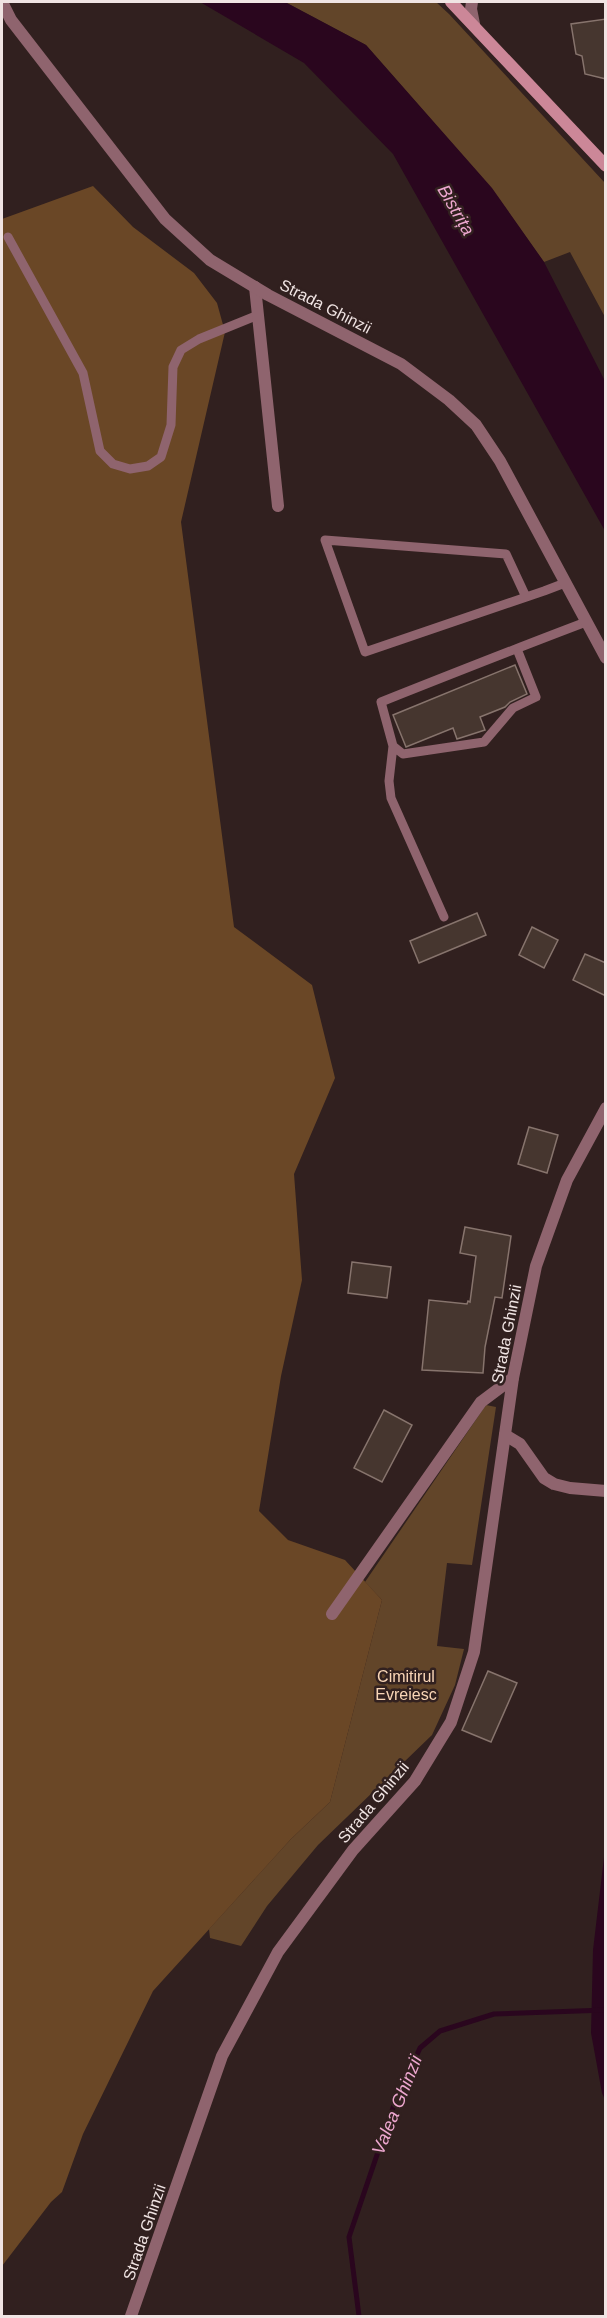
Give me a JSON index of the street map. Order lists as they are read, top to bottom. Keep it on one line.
{"streets":{"street":["Strada Ghinzii"]},"water":["Bistrița","Valea Ghinzii"],"parks":["Cimitirul Evreiesc"]}
